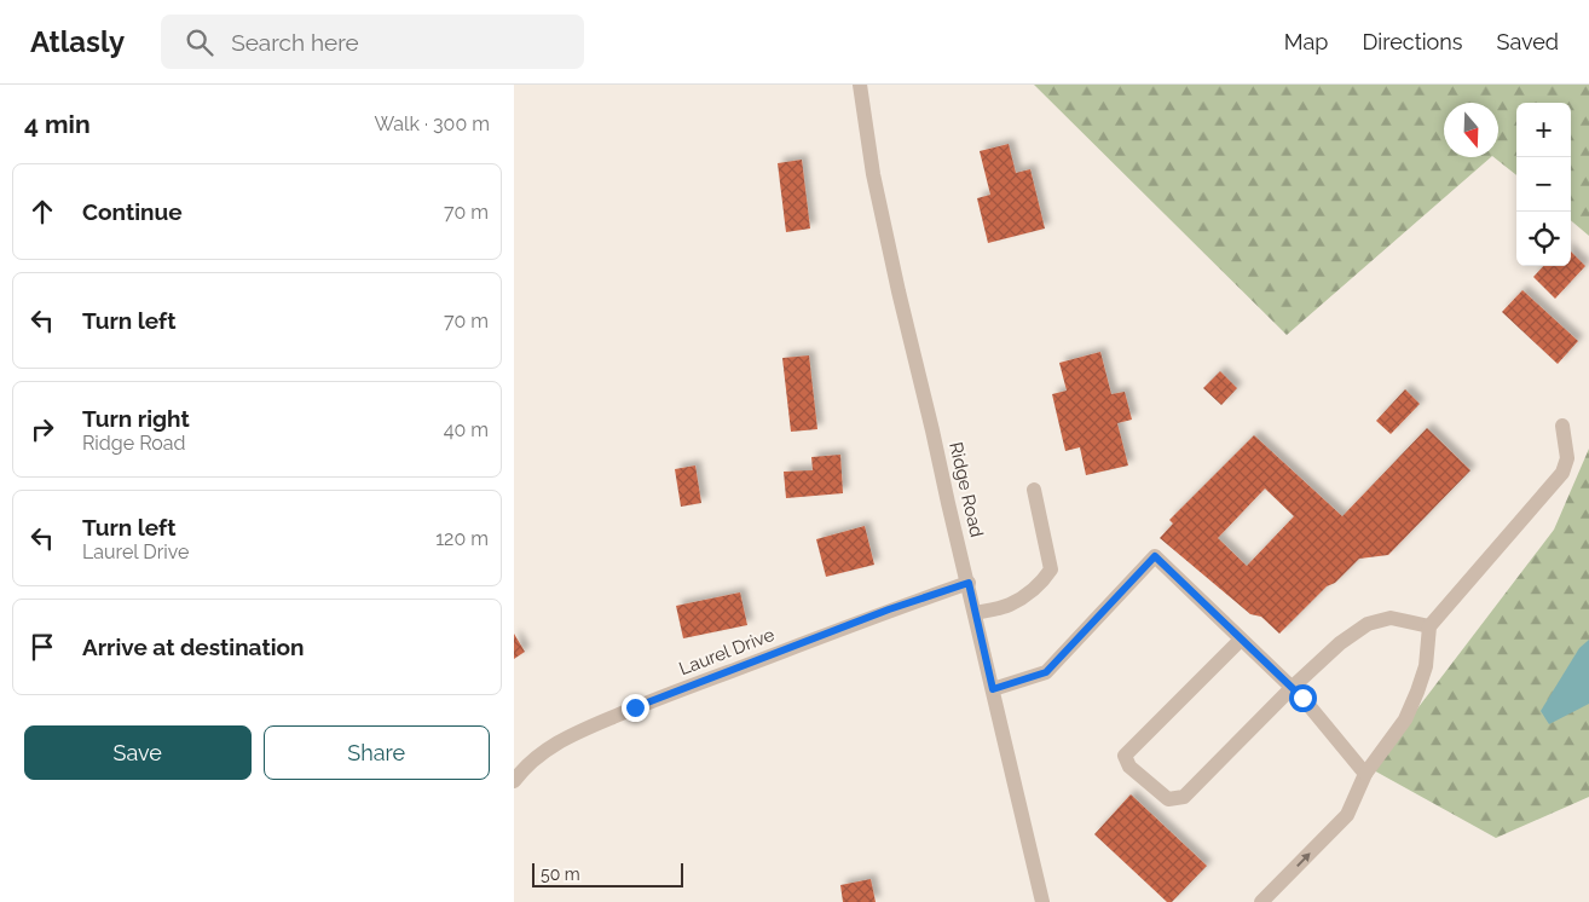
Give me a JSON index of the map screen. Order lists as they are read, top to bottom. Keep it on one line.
{"streets":{"street":["Ridge Road","Laurel Drive"]},"crossings":[["Ridge Road","Laurel Drive"]],"scale_bar":"50 m","north":"bottom","page":{"header":"Atlasly","search":"Search here","nav":["Map","Directions","Saved"],"heading":["4 min","Walk · 300 m"],"map_buttons":["+","−"],"list":[["Continue","70 m"],["Turn left","70 m"],["Turn right","Ridge Road","40 m"],["Turn left","Laurel Drive","120 m"],"Arrive at destination"],"buttons":["Save","Share"],"scale":"50 m"}}
